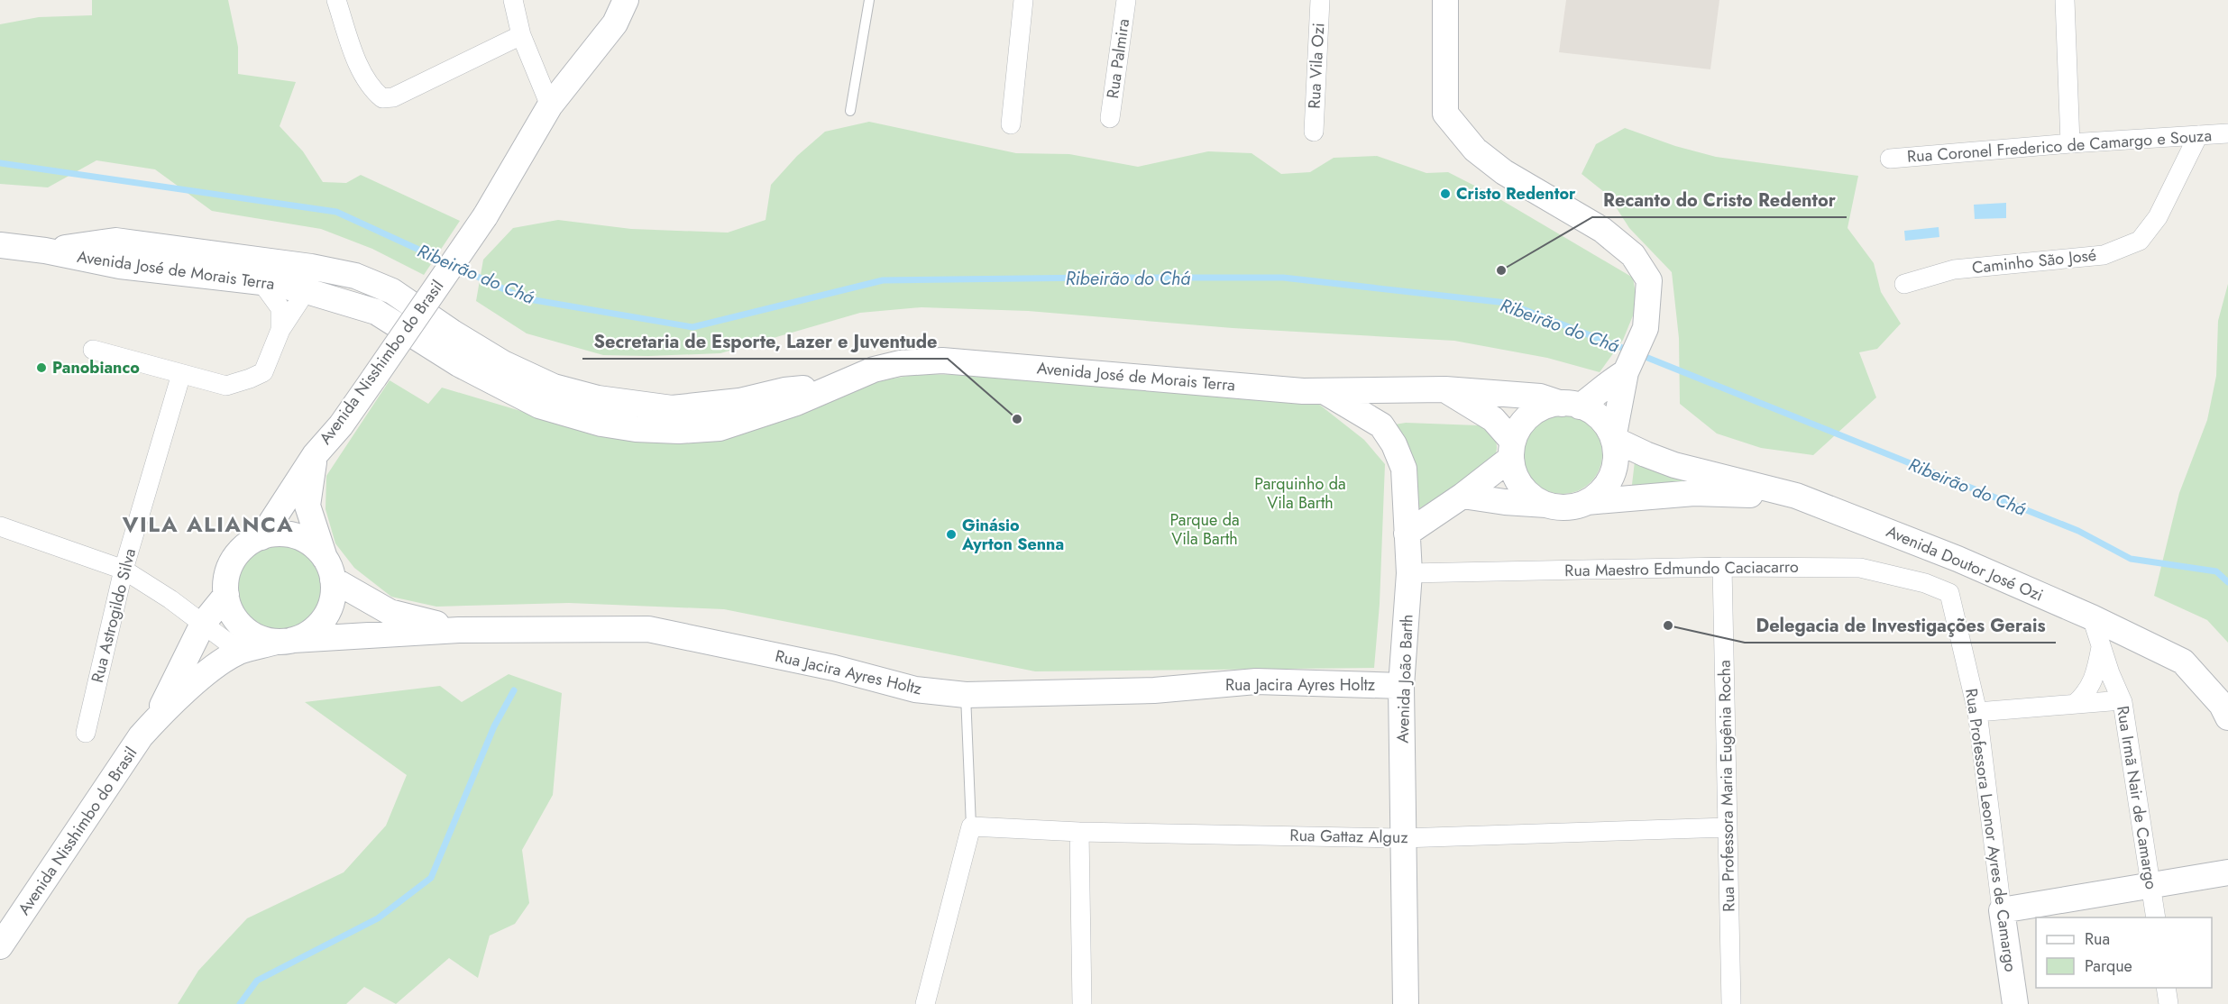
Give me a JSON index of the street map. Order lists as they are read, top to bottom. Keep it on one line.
{"streets":{"main road":["Avenida José de Morais Terra","Avenida Nisshimbo do Brasil","Avenida Doutor José Ozi","Rua Jacira Ayres Holtz","Avenida João Barth","Rua Professora Leonor Ayres de Camargo"],"street":["Rua Palmira","Rua Vila Ozi","Rua Coronel Frederico de Camargo e Souza","Caminho São José","Rua Maestro Edmundo Caciacarro","Rua Astrogildo Silva","Rua Professora Maria Eugênia Rocha","Rua Irmã Nair de Camargo","Rua Gattaz Alguz"]},"crossings":[["Rua Coronel Frederico de Camargo e Souza","Caminho São José"],["Avenida José de Morais Terra","Avenida Doutor José Ozi"],["Avenida José de Morais Terra","Avenida João Barth"],["Avenida Doutor José Ozi","Rua Irmã Nair de Camargo"],["Rua Maestro Edmundo Caciacarro","Avenida João Barth"],["Rua Maestro Edmundo Caciacarro","Rua Professora Maria Eugênia Rocha"],["Rua Maestro Edmundo Caciacarro","Rua Professora Leonor Ayres de Camargo"],["Rua Jacira Ayres Holtz","Avenida João Barth"],["Avenida João Barth","Rua Gattaz Alguz"],["Rua Professora Maria Eugênia Rocha","Rua Gattaz Alguz"]],"districts":["VILA ALIANCA"],"water":["Ribeirão do Chá"],"parks":["Parquinho da Vila Barth","Parque da Vila Barth"],"places":["Cristo Redentor","Recanto do Cristo Redentor","Panobianco","Secretaria de Esporte, Lazer e Juventude","Ginásio Ayrton Senna","Delegacia de Investigações Gerais"],"legend":["Rua","Parque"]}
